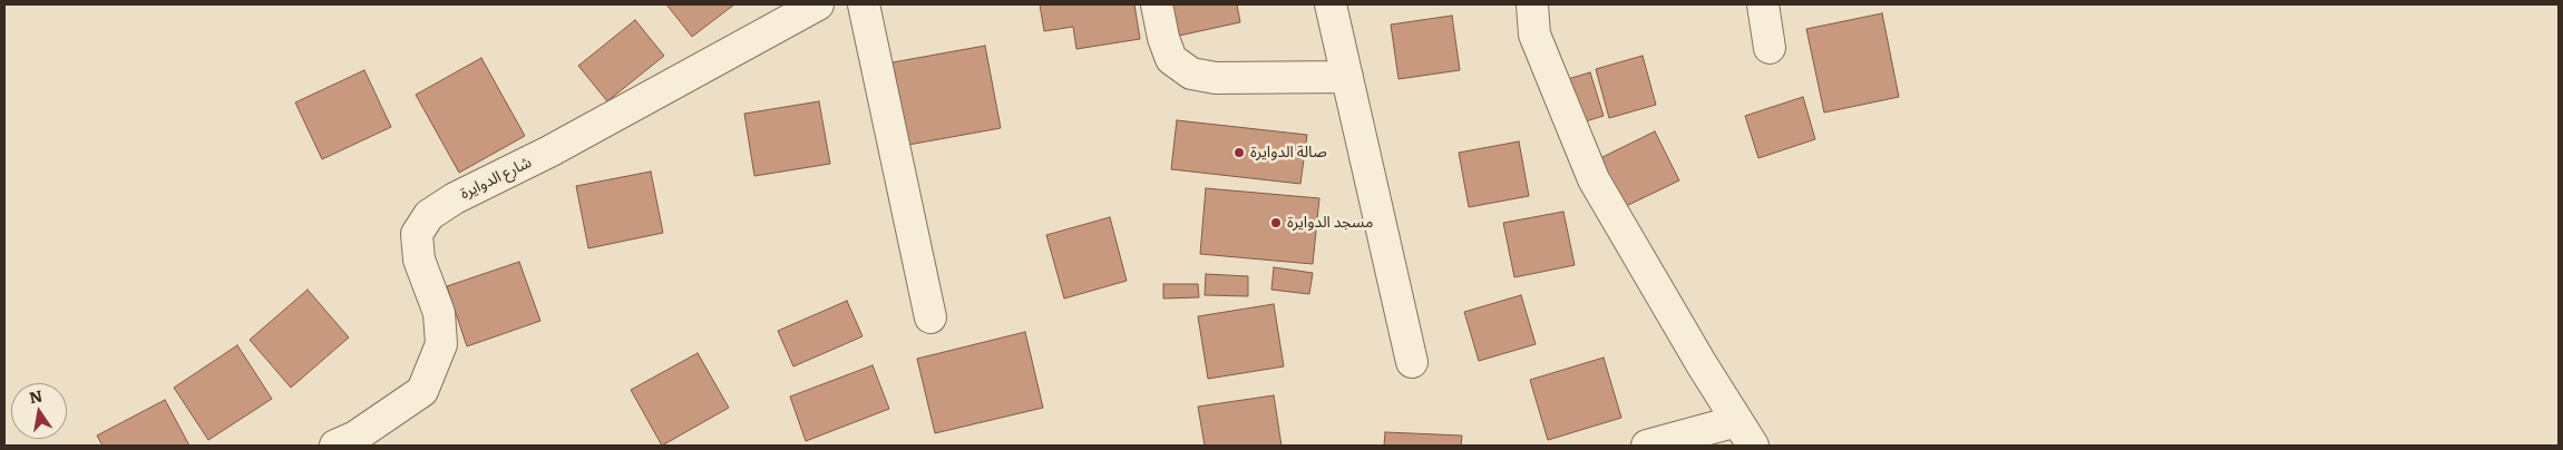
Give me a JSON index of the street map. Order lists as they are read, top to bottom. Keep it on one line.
{"streets":{"street":["شارع الدوايرة"]},"places":["صالة الدوايرة","مسجد الدوايرة"],"north":"top"}
